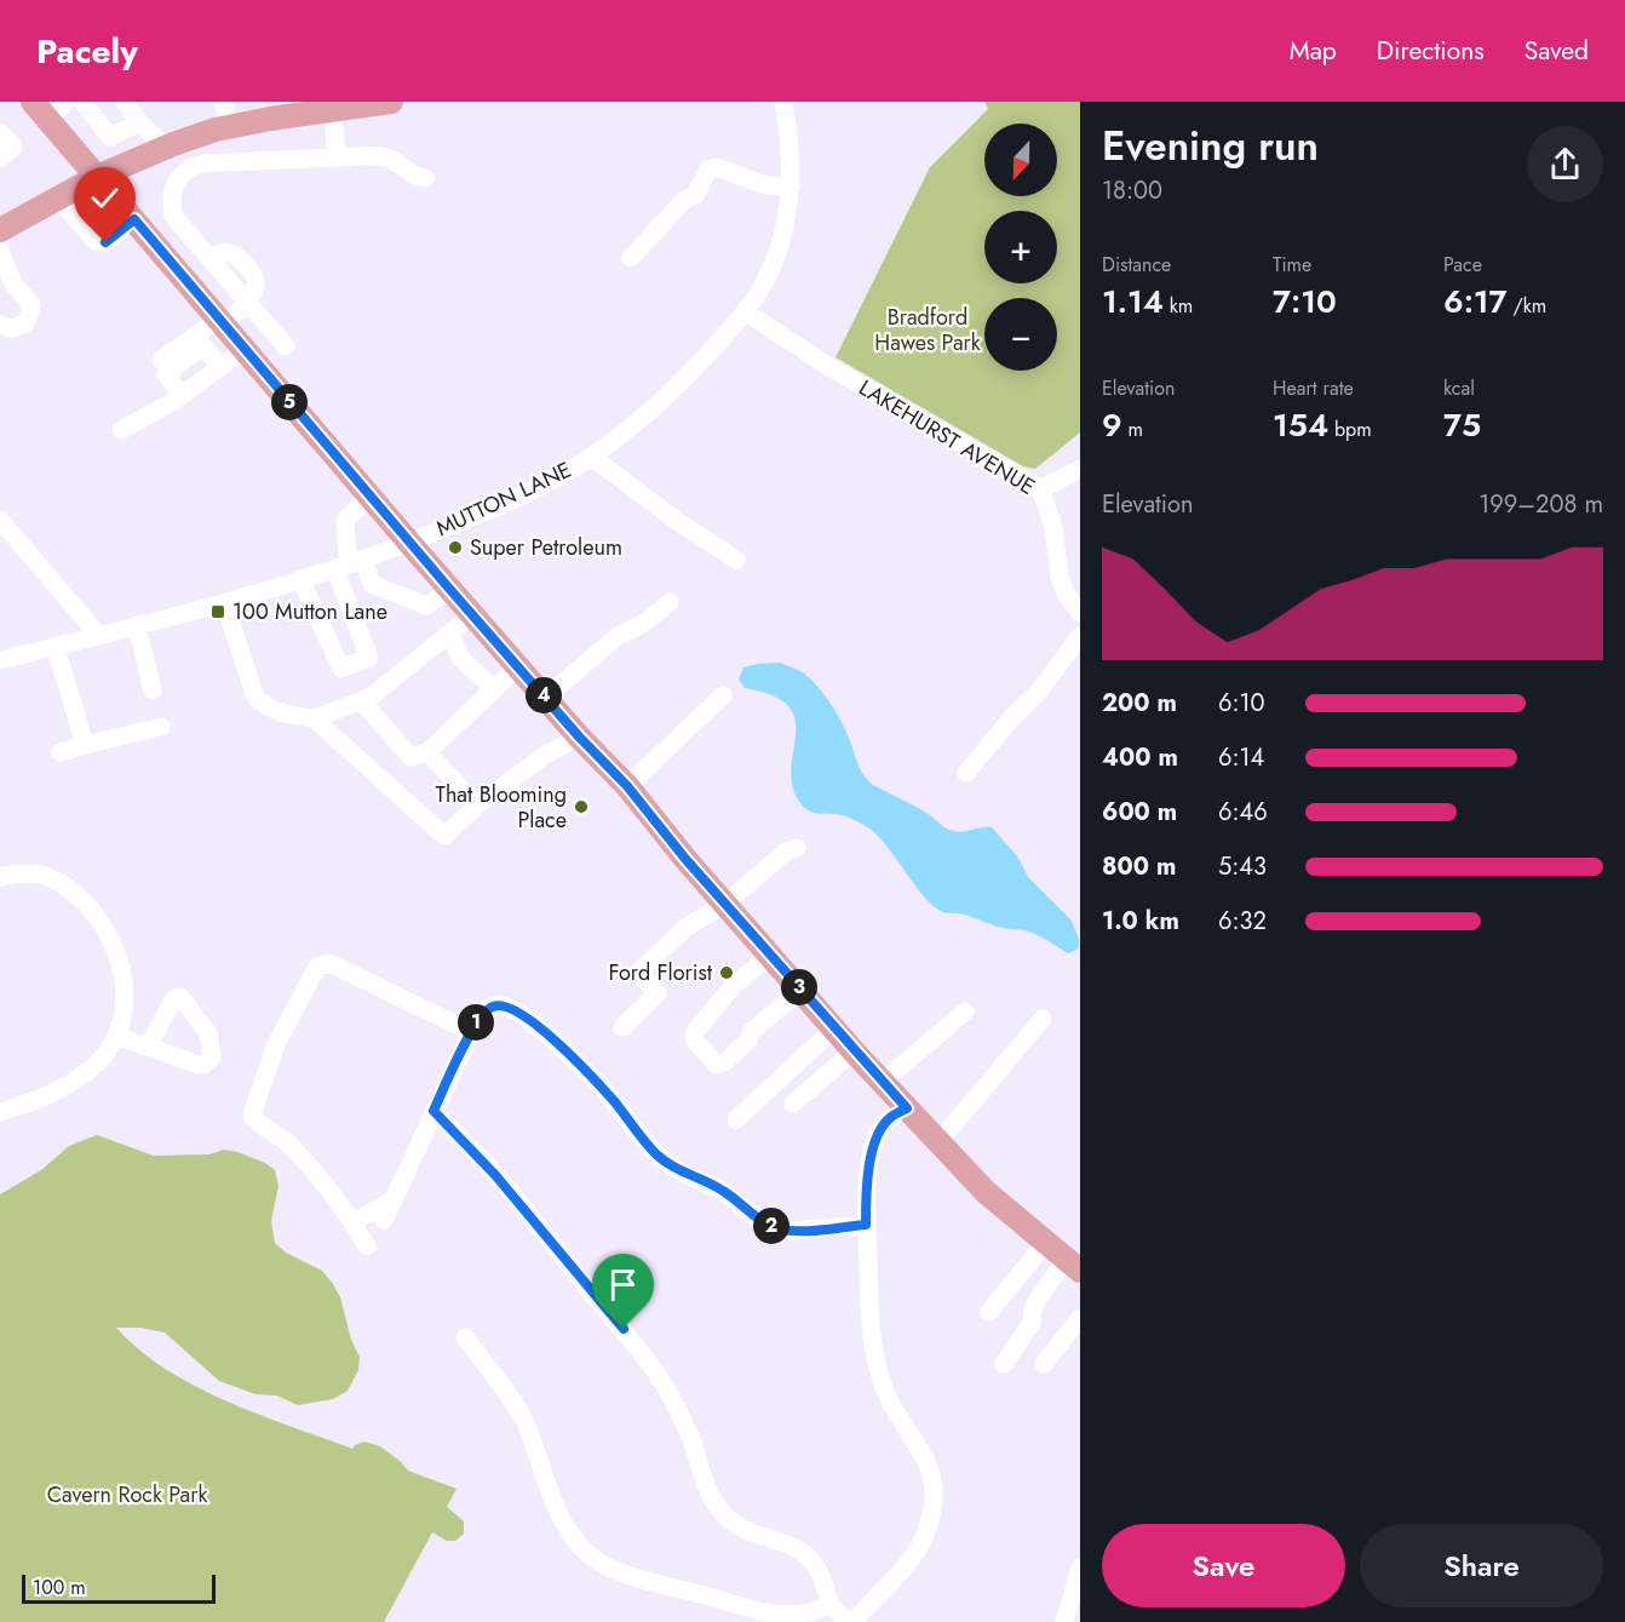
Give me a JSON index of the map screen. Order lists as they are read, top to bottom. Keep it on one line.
{"streets":{"street":["LAKEHURST AVENUE","MUTTON LANE"]},"crossings":[["LAKEHURST AVENUE","MUTTON LANE"]],"parks":["Bradford Hawes Park","Cavern Rock Park"],"places":{"other":["Super Petroleum","That Blooming Place","Ford Florist"],"transit":["100 Mutton Lane"]},"scale_bar":"100 m","north":"bottom","page":{"header":"Pacely","nav":["Map","Directions","Saved"],"heading":["Evening run","18:00"],"map_buttons":["+","−"],"stats":[["Distance","1.14 km"],["Time","7:10"],["Pace","6:17 /km"],["Elevation","9 m"],["Heart rate","154 bpm"],["kcal","75"]],"pins":["5","4","3","1","2"],"chart":["Elevation","199–208 m"],"list":[{"name":"200 m","note":"6:10"},{"name":"400 m","note":"6:14"},{"name":"600 m","note":"6:46"},{"name":"800 m","note":"5:43"},{"name":"1.0 km","note":"6:32"}],"buttons":["Save","Share"],"scale":"100 m"}}
